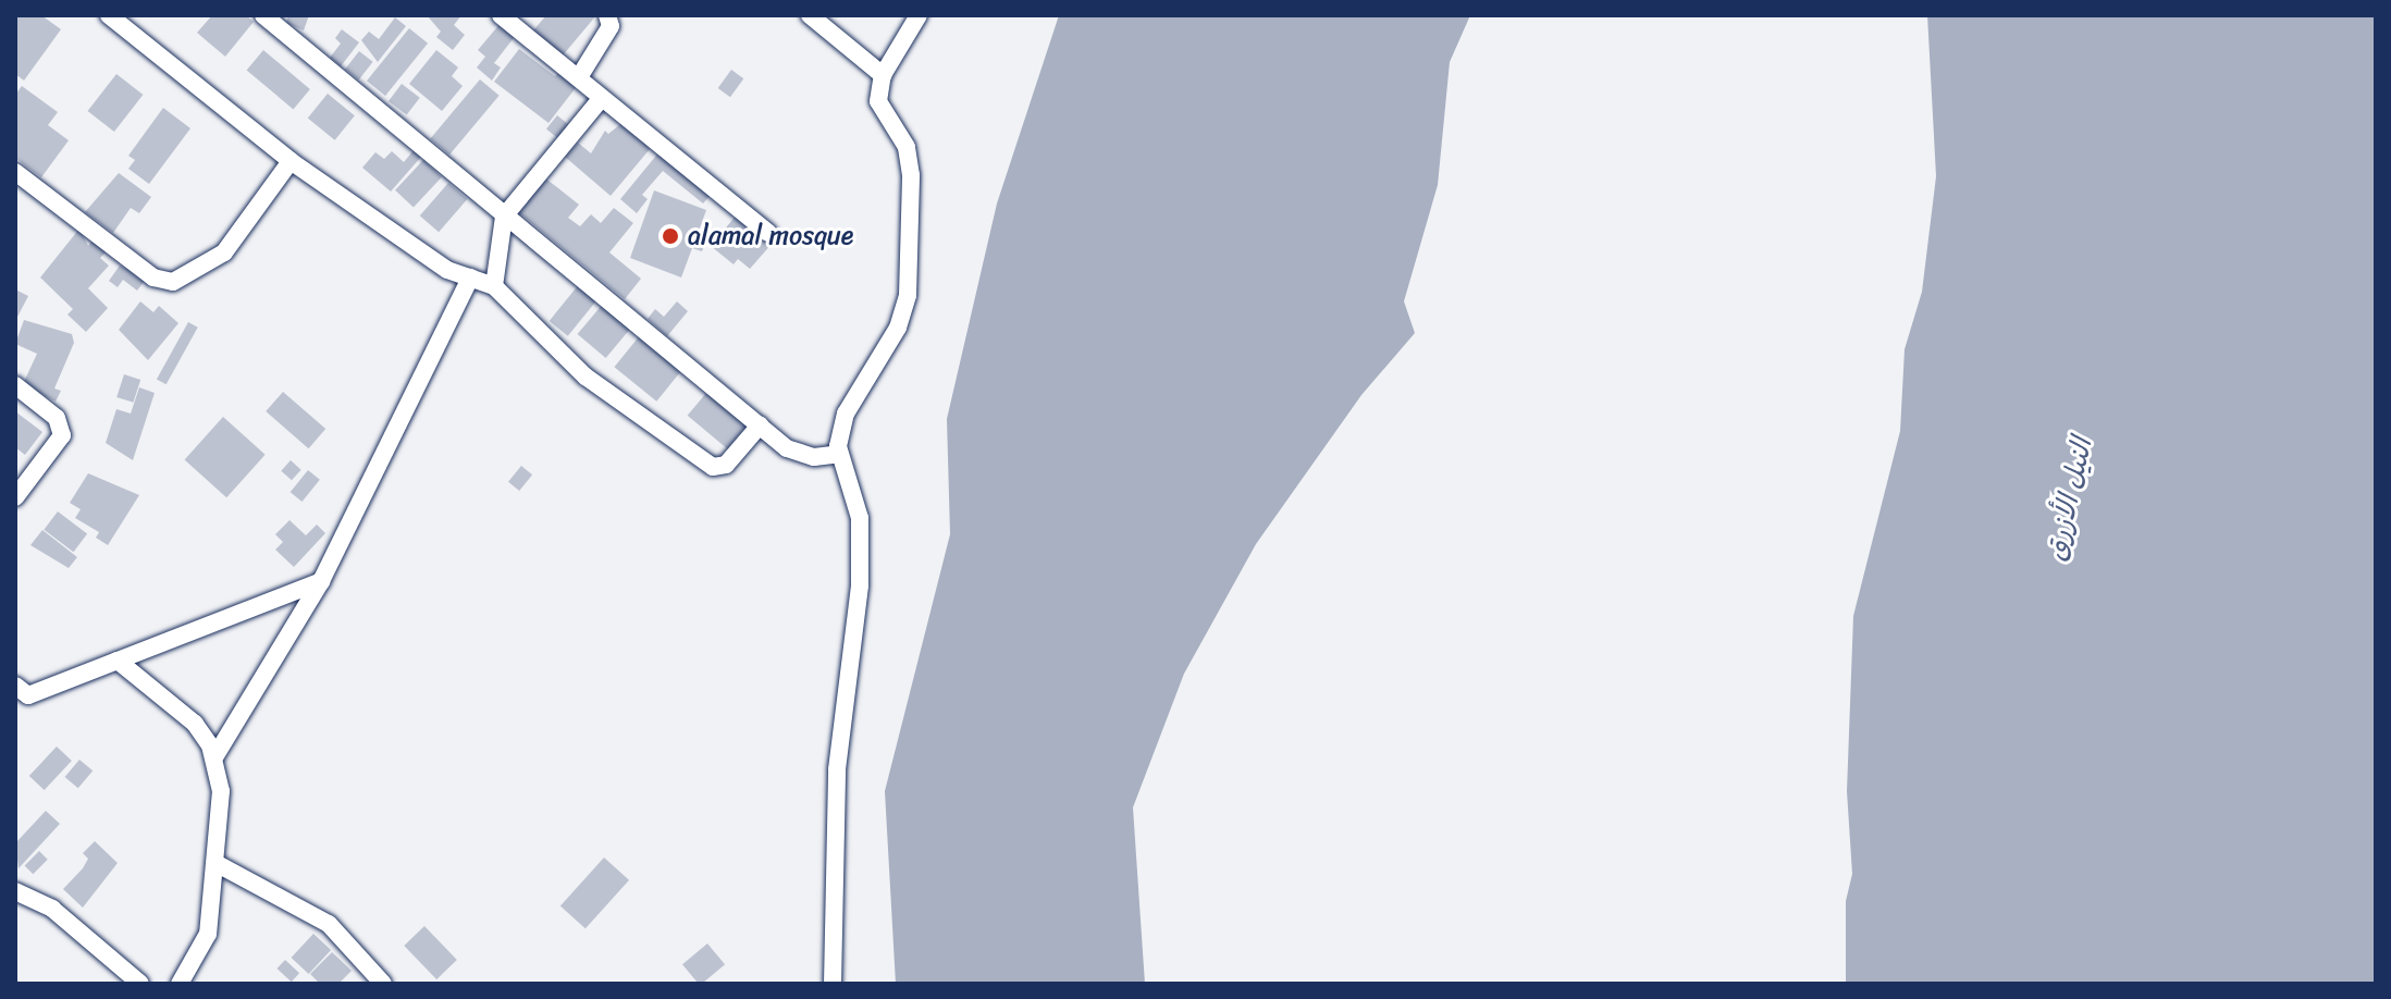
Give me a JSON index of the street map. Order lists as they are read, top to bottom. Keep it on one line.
{"water":["النيل الأزرق"],"places":["alamal mosque"]}
